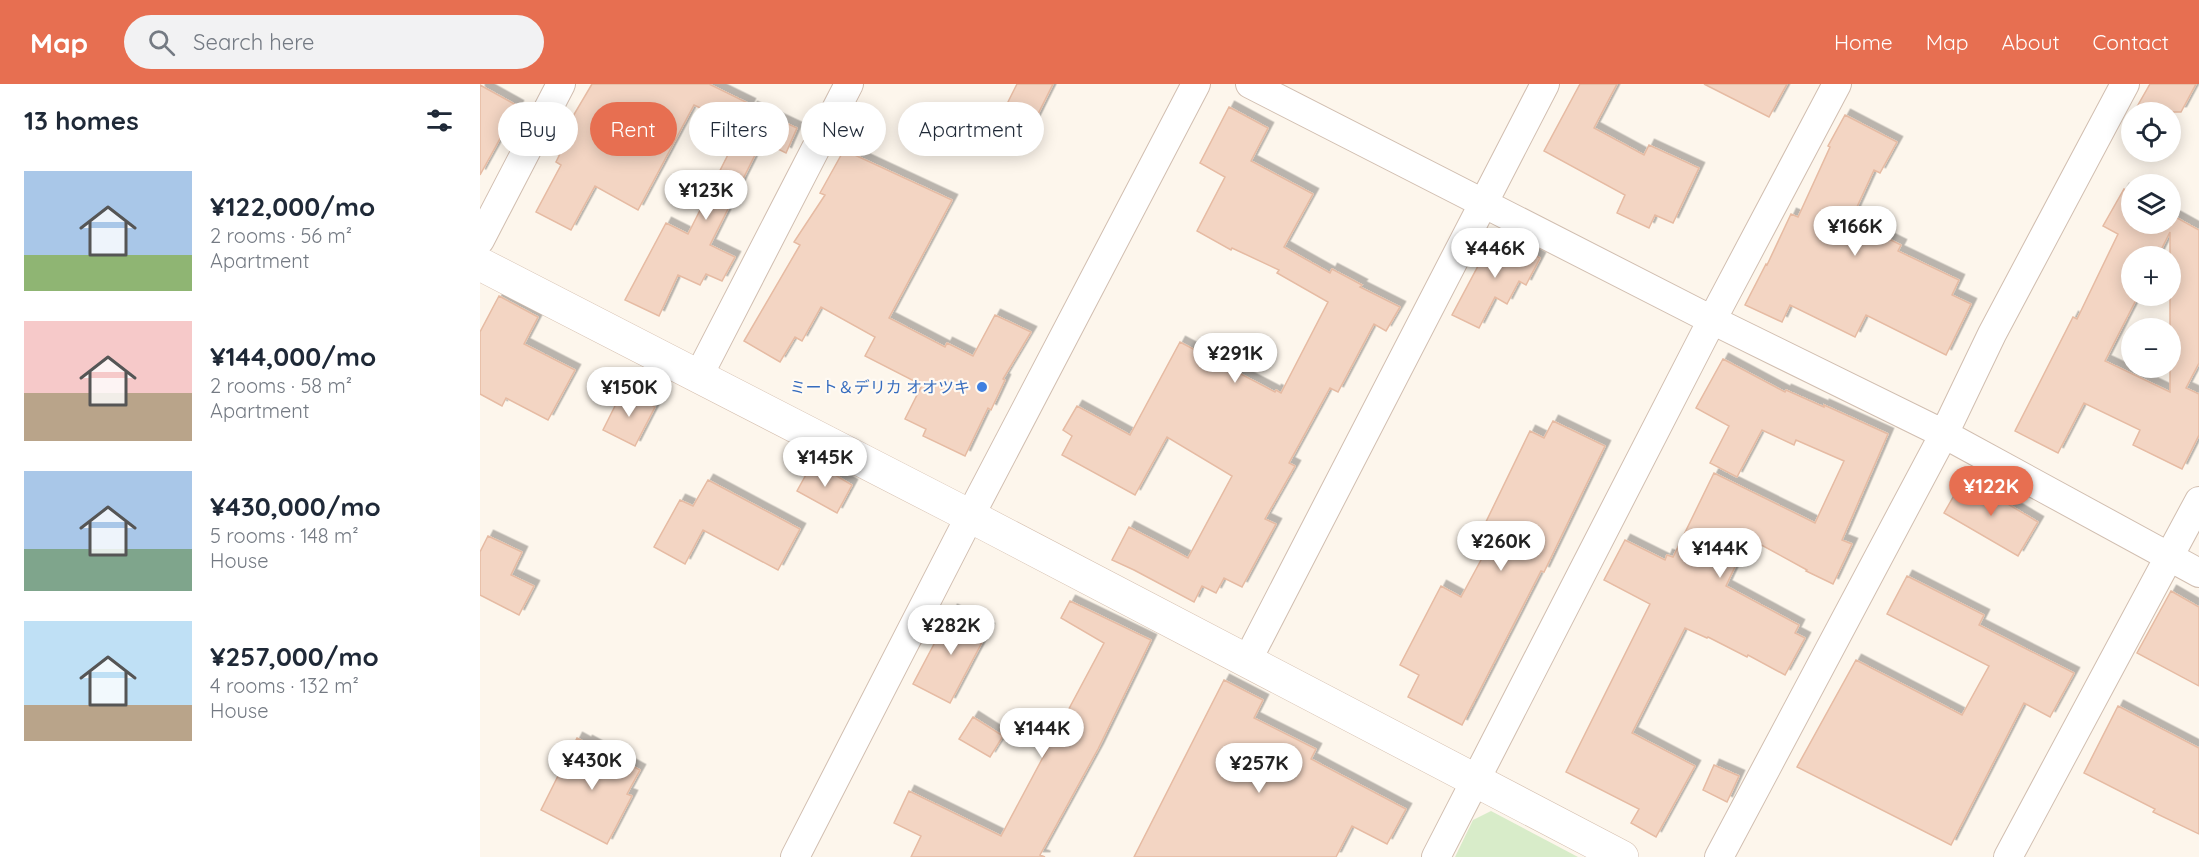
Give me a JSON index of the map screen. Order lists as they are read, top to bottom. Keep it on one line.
{"places":["ミート＆デリカ オオツキ"],"page":{"header":"Map","search":"Search here","nav":["Home","Map","About","Contact"],"heading":"13 homes","map_buttons":["+","−"],"chip":["Buy","Rent","Filters","New","Apartment"],"list":[{"name":"¥122,000/mo","note":"2 rooms · 56 m² · Apartment"},{"name":"¥144,000/mo","note":"2 rooms · 58 m² · Apartment"},{"name":"¥430,000/mo","note":"5 rooms · 148 m² · House"},{"name":"¥257,000/mo","note":"4 rooms · 132 m² · House"}],"price":["¥123K","¥166K","¥446K","¥291K","¥150K","¥145K","¥122K","¥260K","¥144K","¥282K","¥144K","¥430K","¥257K"]}}
